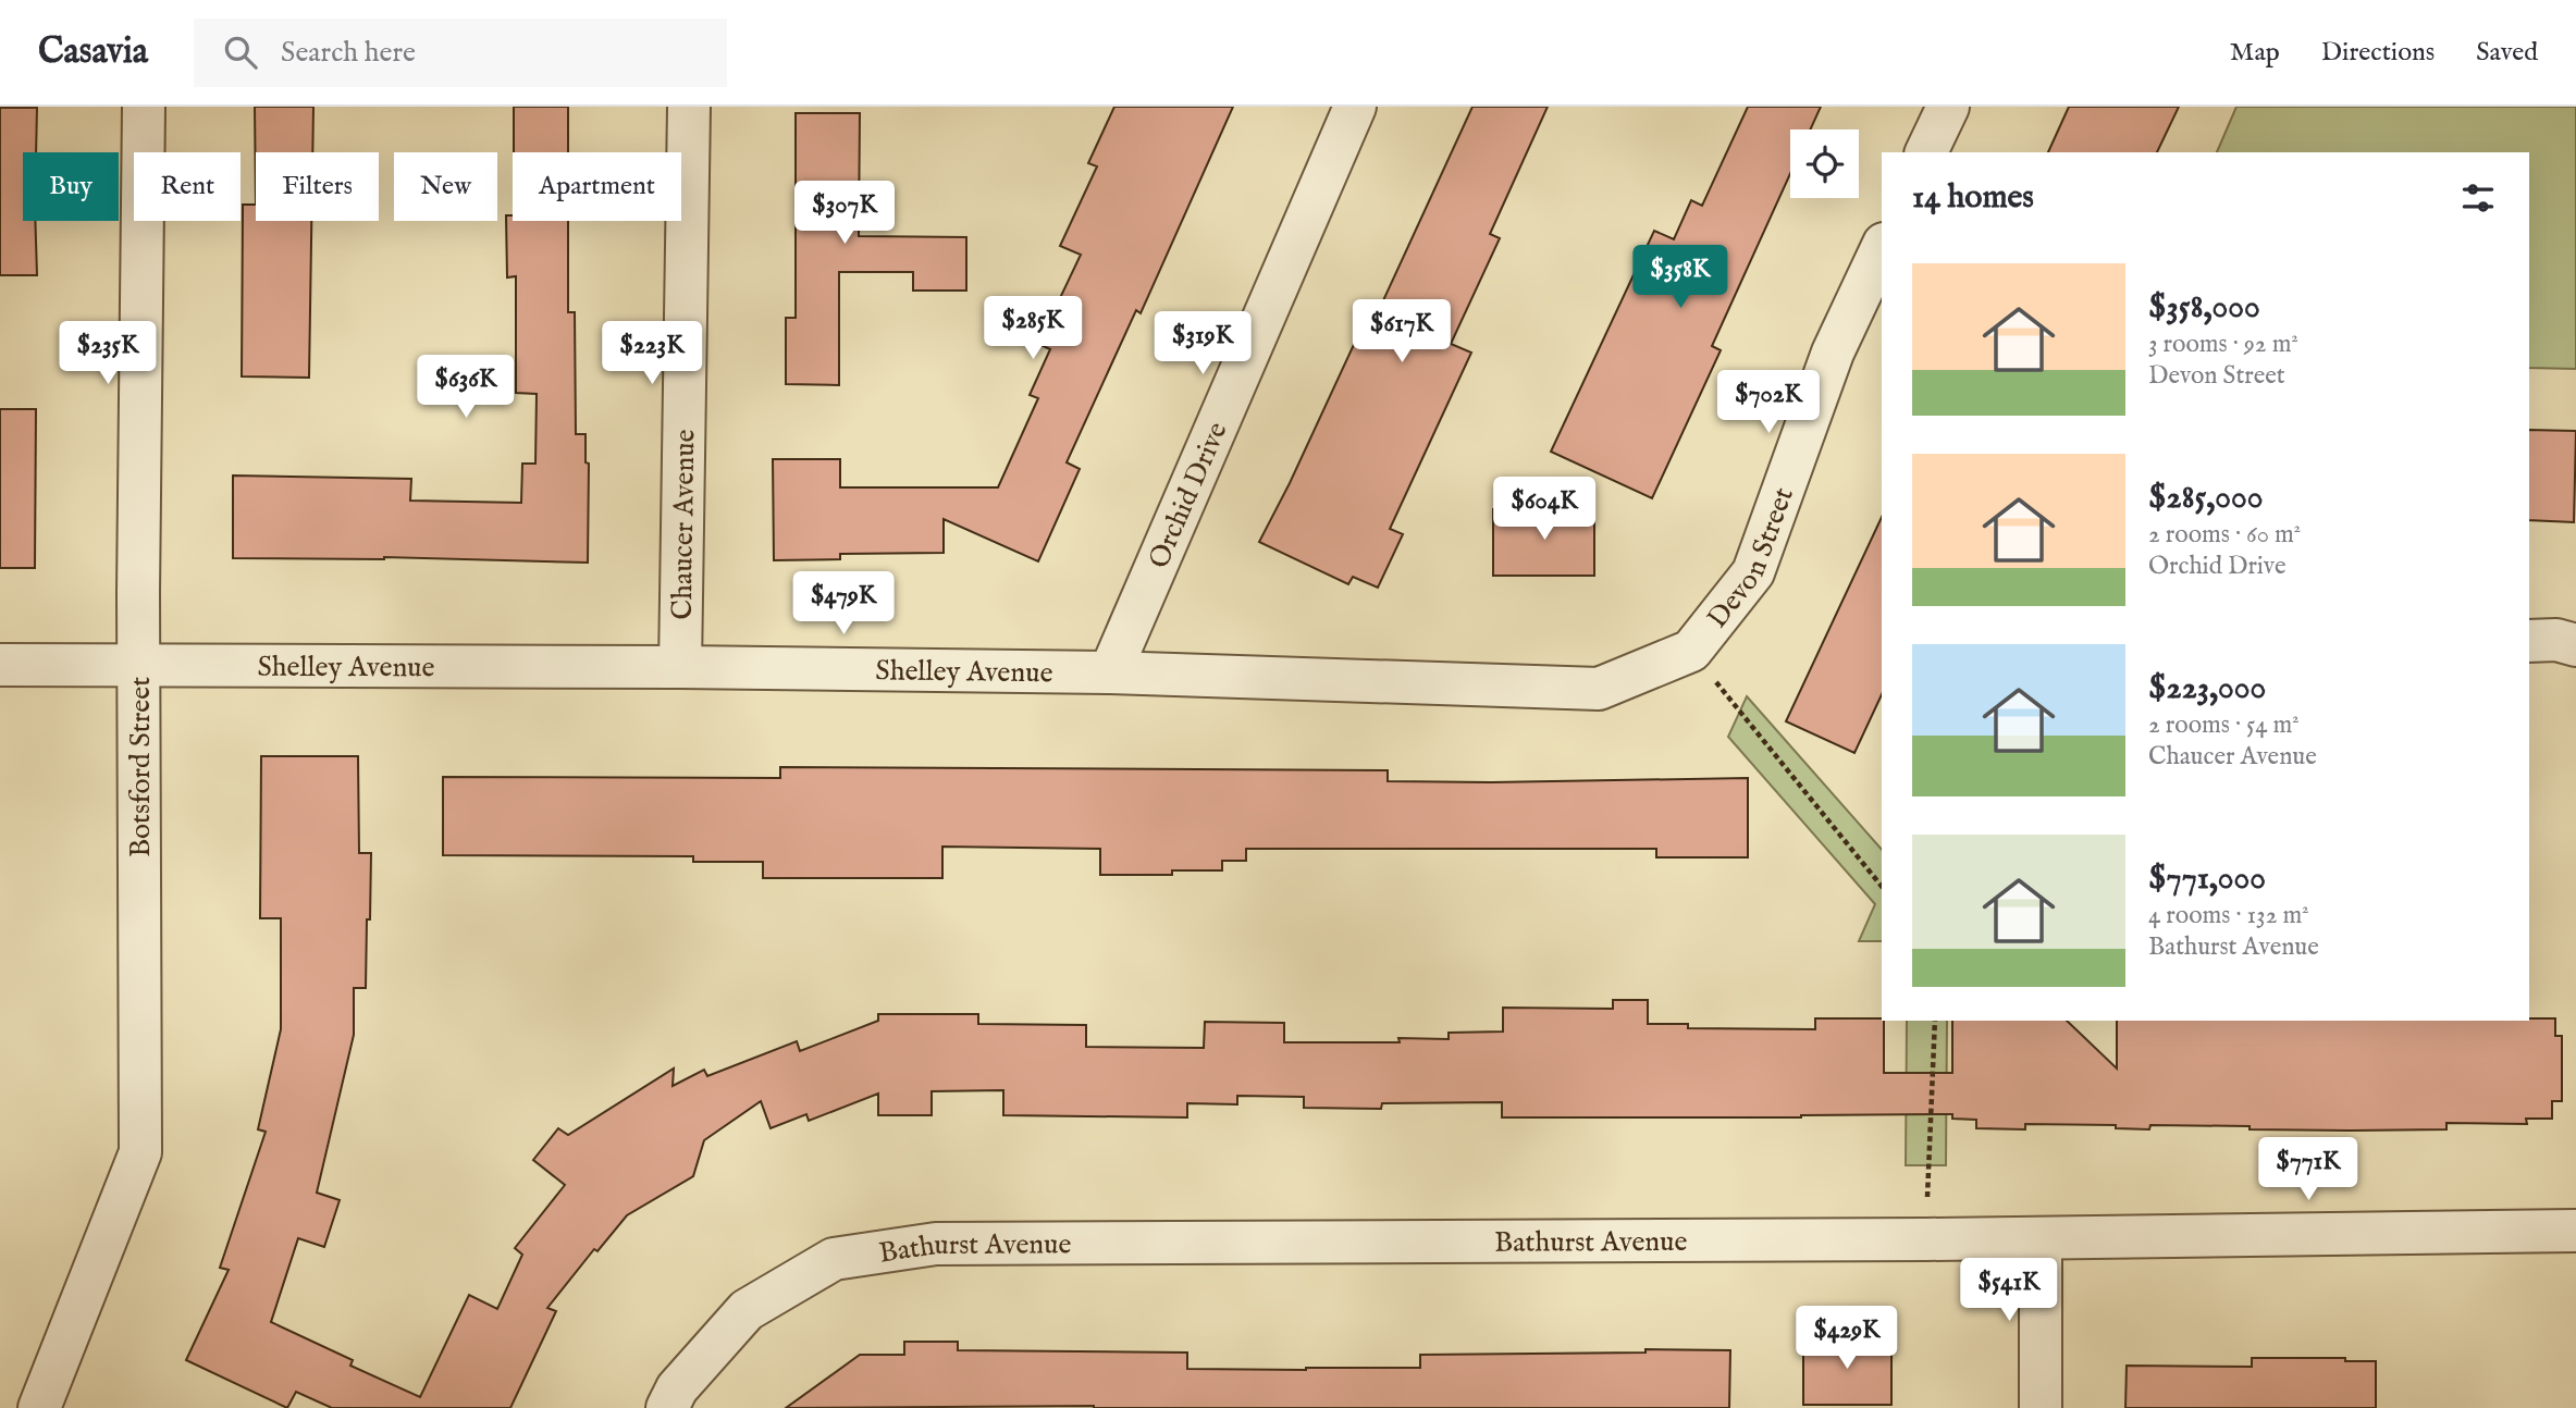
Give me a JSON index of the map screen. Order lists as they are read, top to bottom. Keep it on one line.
{"streets":{"street":["Orchid Drive","Chaucer Avenue","Devon Street","Shelley Avenue","Botsford Street","Bathurst Avenue"]},"crossings":[["Orchid Drive","Shelley Avenue"],["Chaucer Avenue","Shelley Avenue"],["Devon Street","Shelley Avenue"],["Shelley Avenue","Botsford Street"]],"page":{"header":"Casavia","search":"Search here","nav":["Map","Directions","Saved"],"chip":["Buy","Rent","Filters","New","Apartment"],"heading":"14 homes","price":["$307K","$358K","$285K","$617K","$319K","$235K","$223K","$636K","$702K","$604K","$479K","$771K","$541K","$429K"],"list":[{"name":"$358,000","note":"3 rooms · 92 m² · Devon Street"},{"name":"$285,000","note":"2 rooms · 60 m² · Orchid Drive"},{"name":"$223,000","note":"2 rooms · 54 m² · Chaucer Avenue"},{"name":"$771,000","note":"4 rooms · 132 m² · Bathurst Avenue"}]}}
